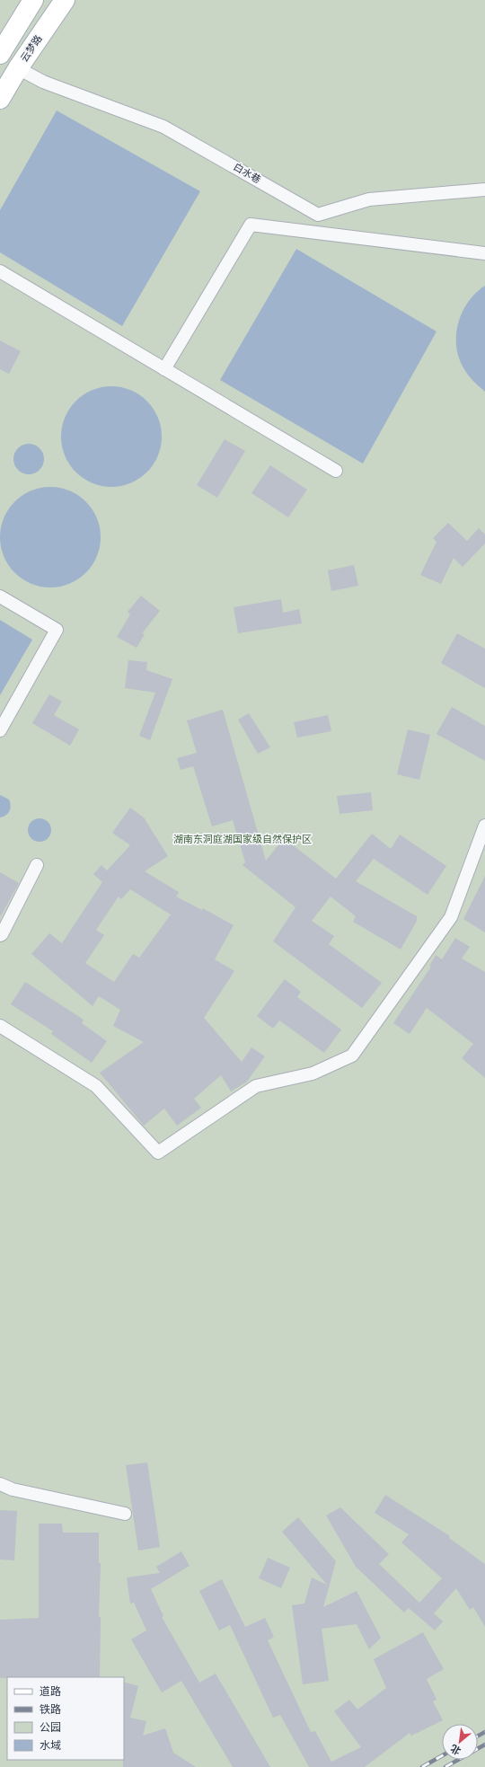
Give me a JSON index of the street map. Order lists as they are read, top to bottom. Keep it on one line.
{"streets":{"main road":["云梦路"],"street":["白水巷"]},"crossings":[["云梦路","白水巷"]],"parks":["湖南东洞庭湖国家级自然保护区"],"legend":["道路","铁路","公园","水域"],"north":"bottom left"}
